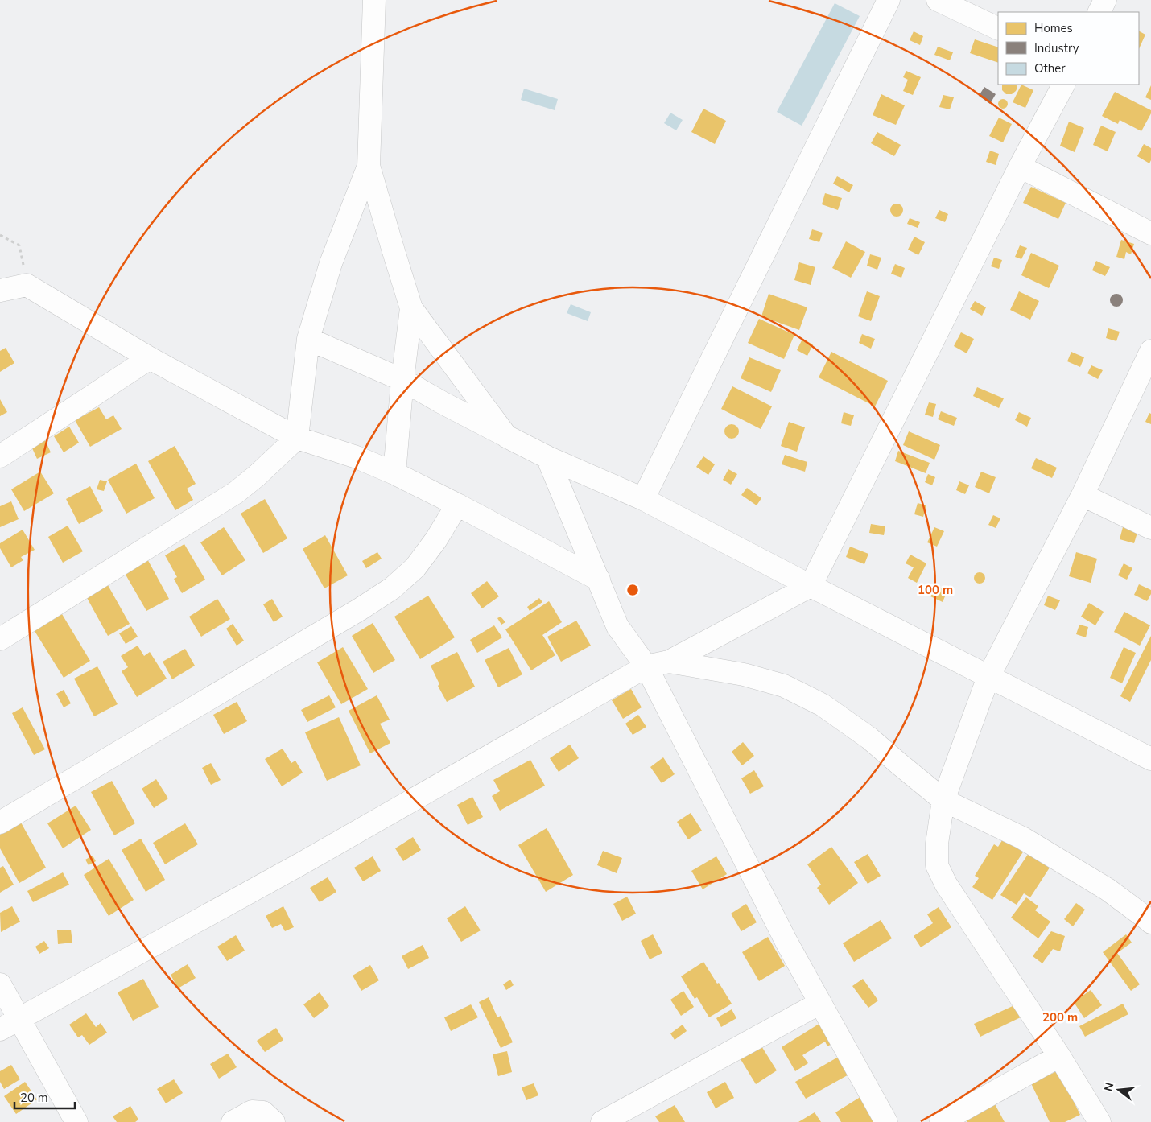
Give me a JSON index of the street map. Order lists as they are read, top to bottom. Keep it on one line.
{"legend":["Homes","Industry","Other"],"scale_bar":"20 m","north":"left","rings":["100 m","200 m"]}
